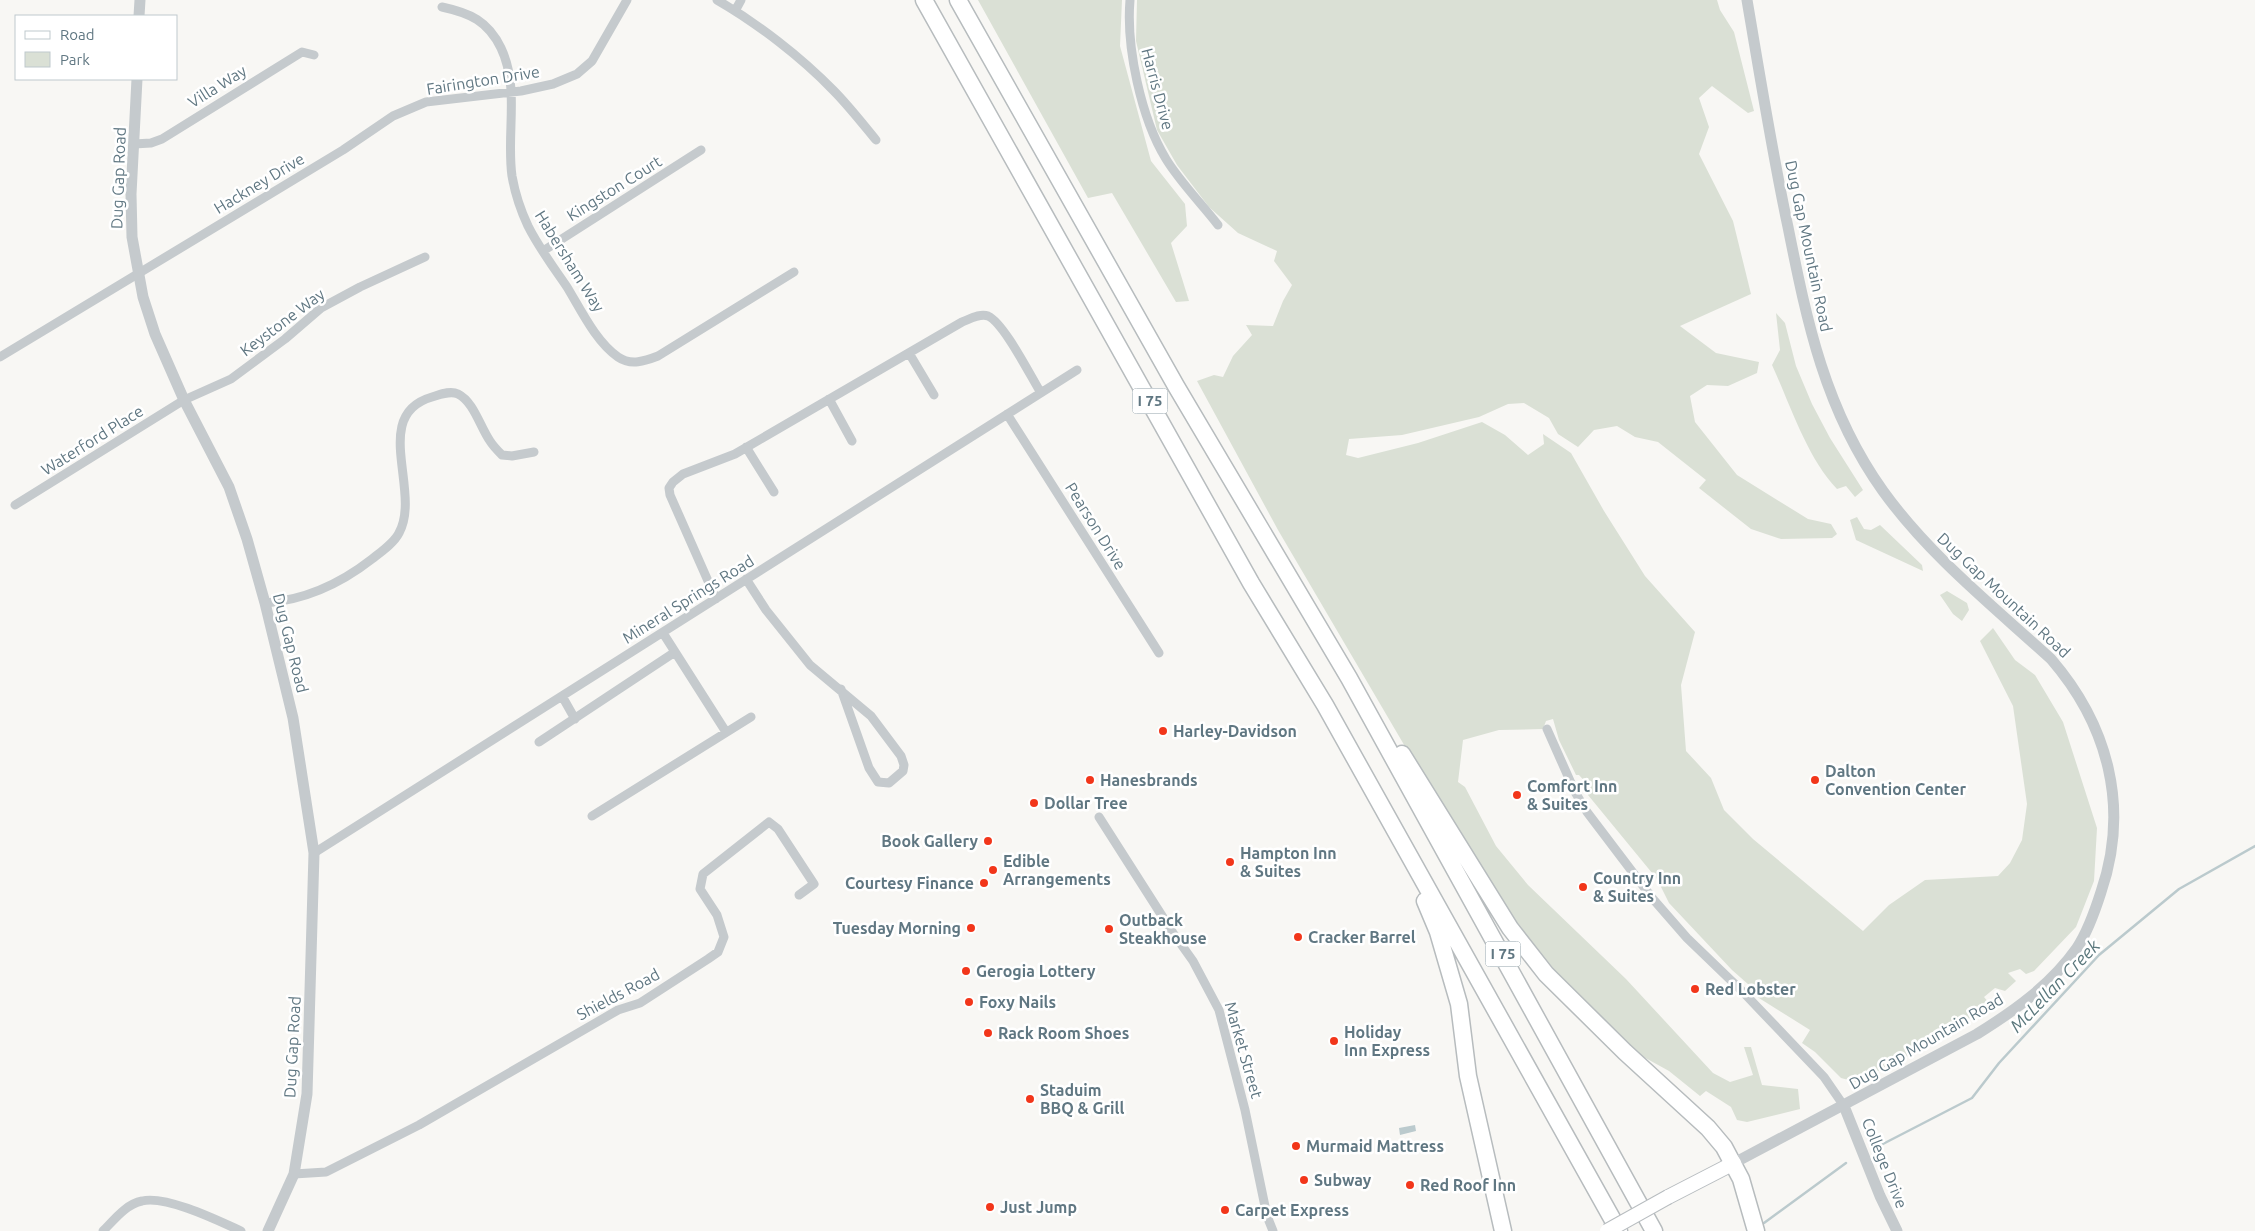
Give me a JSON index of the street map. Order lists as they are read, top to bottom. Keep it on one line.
{"streets":{"highway":["I 75"],"street":["Fairington Drive","Villa Way","Harris Drive","Dug Gap Road","Hackney Drive","Kingston Court","Dug Gap Mountain Road","Habersham Way","Keystone Way","Waterford Place","Pearson Drive","Mineral Springs Road","Shields Road","Market Street","College Drive"]},"crossings":[["Fairington Drive","Hackney Drive"],["Fairington Drive","Habersham Way"],["Villa Way","Dug Gap Road"],["Dug Gap Road","Hackney Drive"],["Dug Gap Road","Keystone Way"],["Dug Gap Road","Waterford Place"],["Dug Gap Road","Mineral Springs Road"],["Dug Gap Road","Shields Road"],["Kingston Court","Habersham Way"],["Dug Gap Mountain Road","College Drive"],["Keystone Way","Waterford Place"],["Pearson Drive","Mineral Springs Road"]],"water":["McLellan Creek"],"places":["Harley-Davidson","Hanesbrands","Dalton Convention Center","Comfort Inn & Suites","Dollar Tree","Book Gallery","Hampton Inn & Suites","Edible Arrangements","Courtesy Finance","Country Inn & Suites","Tuesday Morning","Outback Steakhouse","Cracker Barrel","Gerogia Lottery","Red Lobster","Foxy Nails","Rack Room Shoes","Holiday Inn Express","Staduim BBQ & Grill","Murmaid Mattress","Subway","Red Roof Inn","Just Jump","Carpet Express"],"legend":["Road","Park"]}
